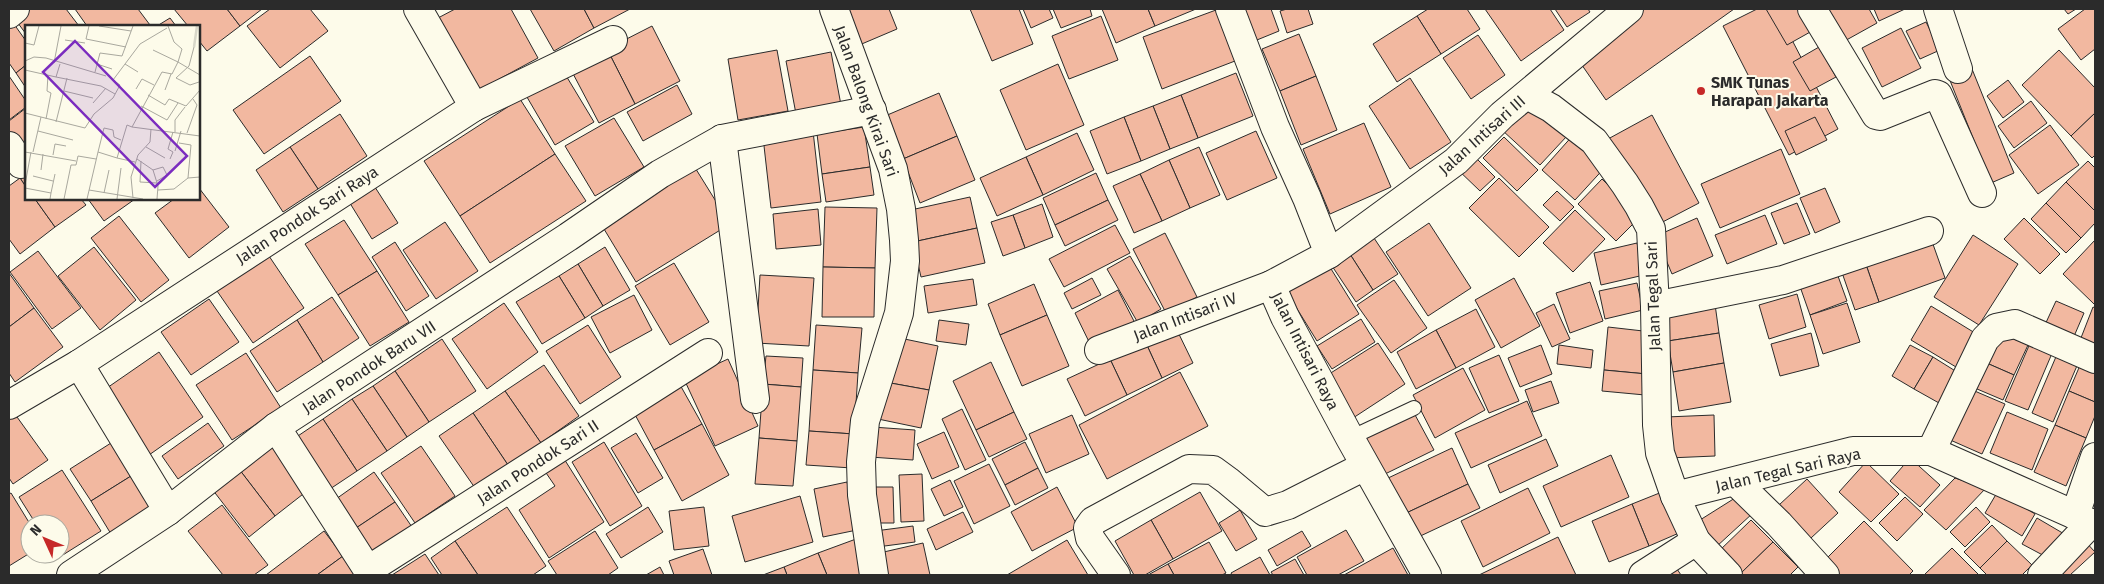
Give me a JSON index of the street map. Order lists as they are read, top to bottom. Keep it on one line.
{"streets":{"street":["Jalan Balong Kirai Sari","Jalan Intisari III","Jalan Pondok Sari Raya","Jalan Tegal Sari","Jalan Intisari IV","Jalan Intisari Raya","Jalan Pondok Baru VII","Jalan Pondok Sari II","Jalan Tegal Sari Raya"]},"crossings":[["Jalan Balong Kirai Sari","Jalan Pondok Baru VII"],["Jalan Intisari III","Jalan Tegal Sari"],["Jalan Intisari III","Jalan Intisari Raya"],["Jalan Tegal Sari","Jalan Tegal Sari Raya"],["Jalan Intisari IV","Jalan Intisari Raya"]],"places":["SMK Tunas Harapan Jakarta"],"north":"top left"}
